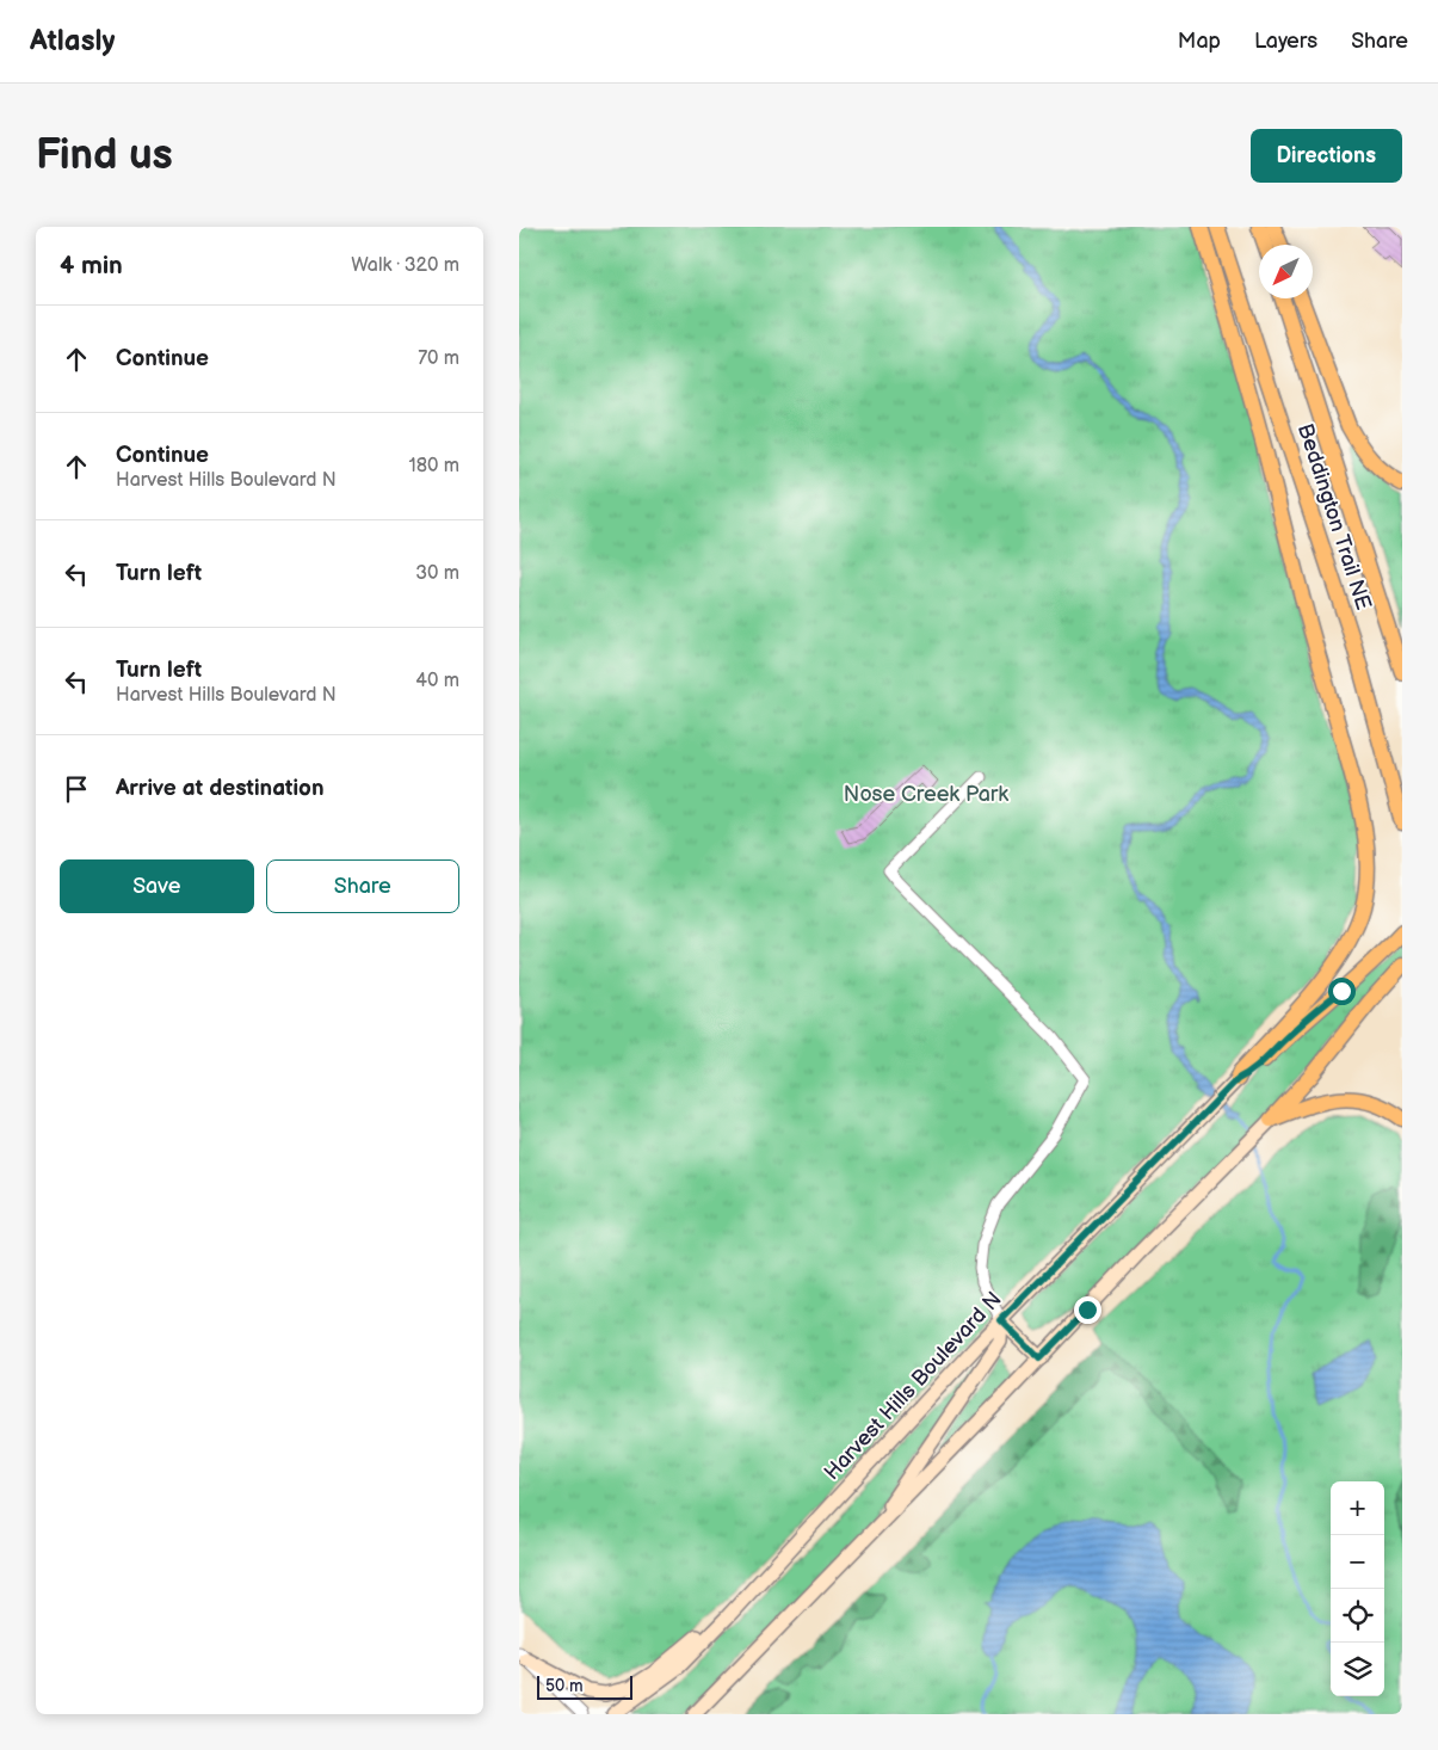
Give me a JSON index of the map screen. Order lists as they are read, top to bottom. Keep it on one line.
{"streets":{"main road":["Beddington Trail NE","Harvest Hills Boulevard N"]},"parks":["Nose Creek Park"],"scale_bar":"50 m","north":"bottom left","page":{"header":"Atlasly","nav":["Map","Layers","Share"],"buttons":["Directions",["Save","Share"]],"title":"Find us","heading":["4 min","Walk · 320 m"],"list":[["Continue","70 m"],["Continue","Harvest Hills Boulevard N","180 m"],["Turn left","30 m"],["Turn left","Harvest Hills Boulevard N","40 m"],"Arrive at destination"],"map_buttons":["+","−"],"scale":"50 m"}}
